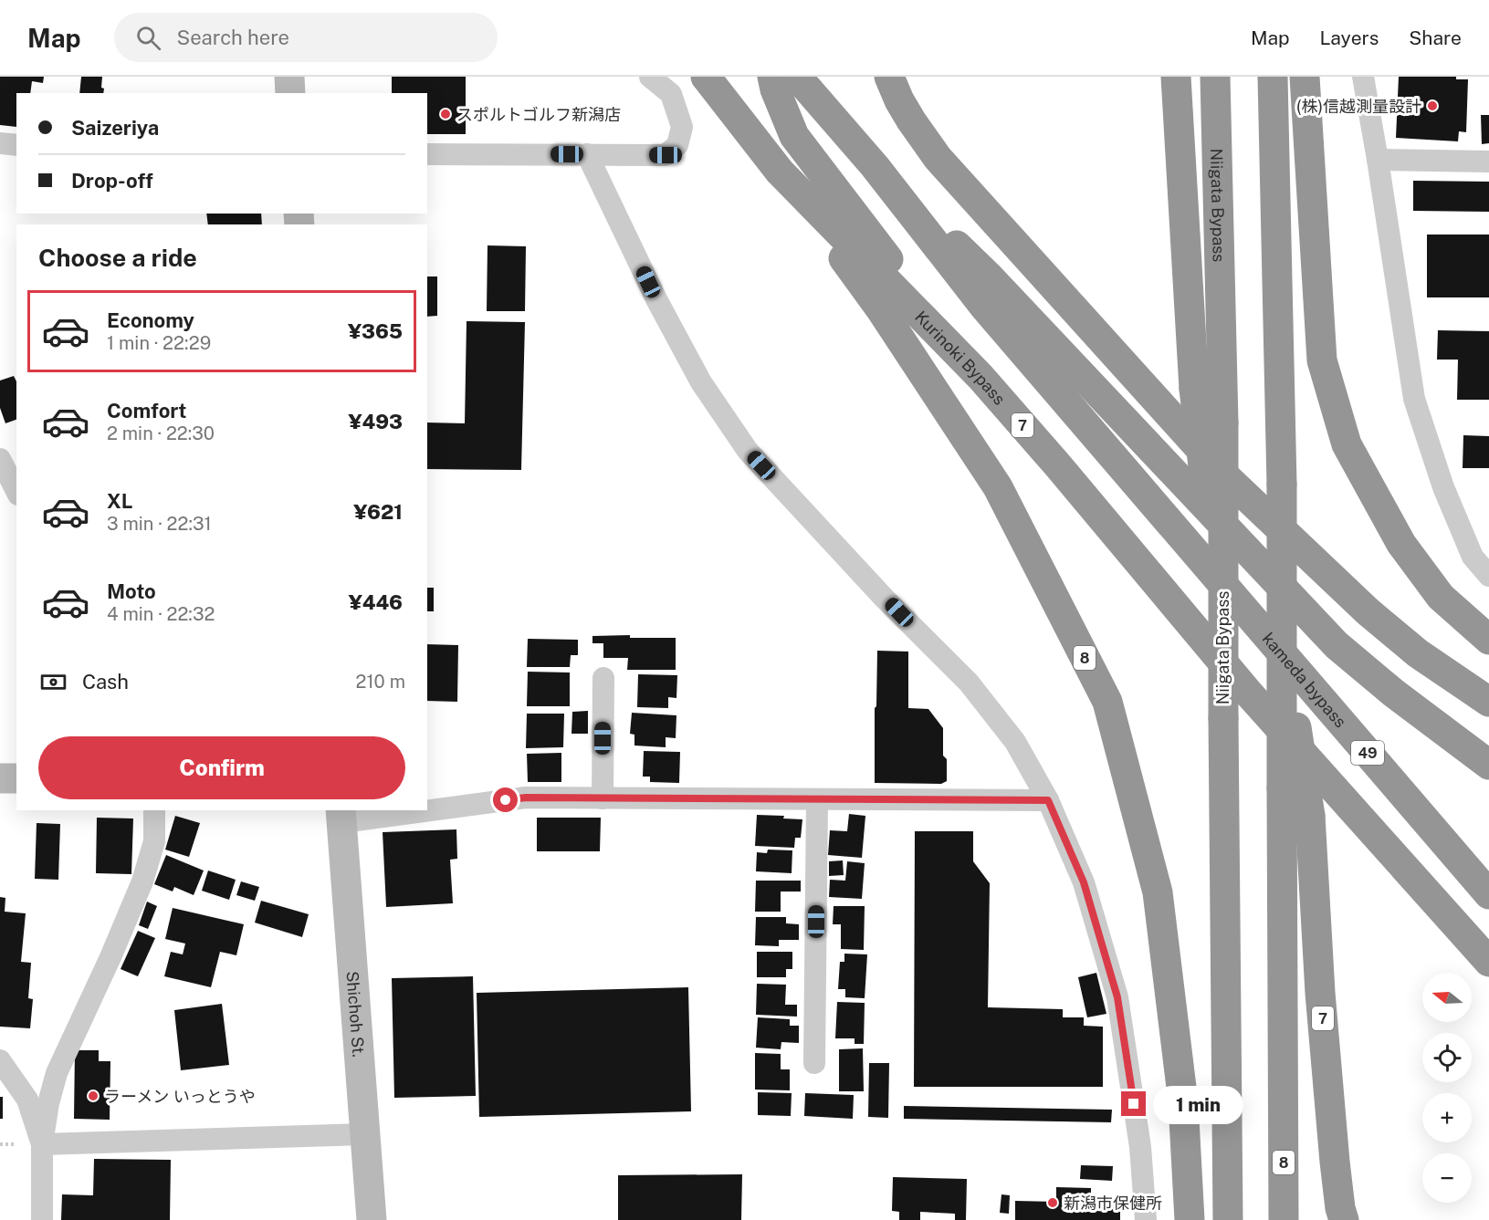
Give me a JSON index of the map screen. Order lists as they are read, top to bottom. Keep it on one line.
{"streets":{"highway":["Niigata Bypass","Kurinoki Bypass","7","8","kameda bypass","49"],"street":["Shichoh St."]},"crossings":[["Kurinoki Bypass","8"],["7","8"]],"places":["(株)信越測量設計","スポルトゴルフ新潟店","ラーメン いっとうや","新潟市保健所"],"north":"left","page":{"header":"Map","search":"Search here","nav":["Map","Layers","Share"],"banner":["Saizeriya","Drop-off"],"heading":"Choose a ride","list":[{"name":"Economy","note":"1 min · 22:29","value":"¥365"},{"name":"Comfort","note":"2 min · 22:30","value":"¥493"},{"name":"XL","note":"3 min · 22:31","value":"¥621"},{"name":"Moto","note":"4 min · 22:32","value":"¥446"}],"pay":["Cash","210 m"],"buttons":"Confirm","map_buttons":["+","−"],"bubble":"1 min"}}
